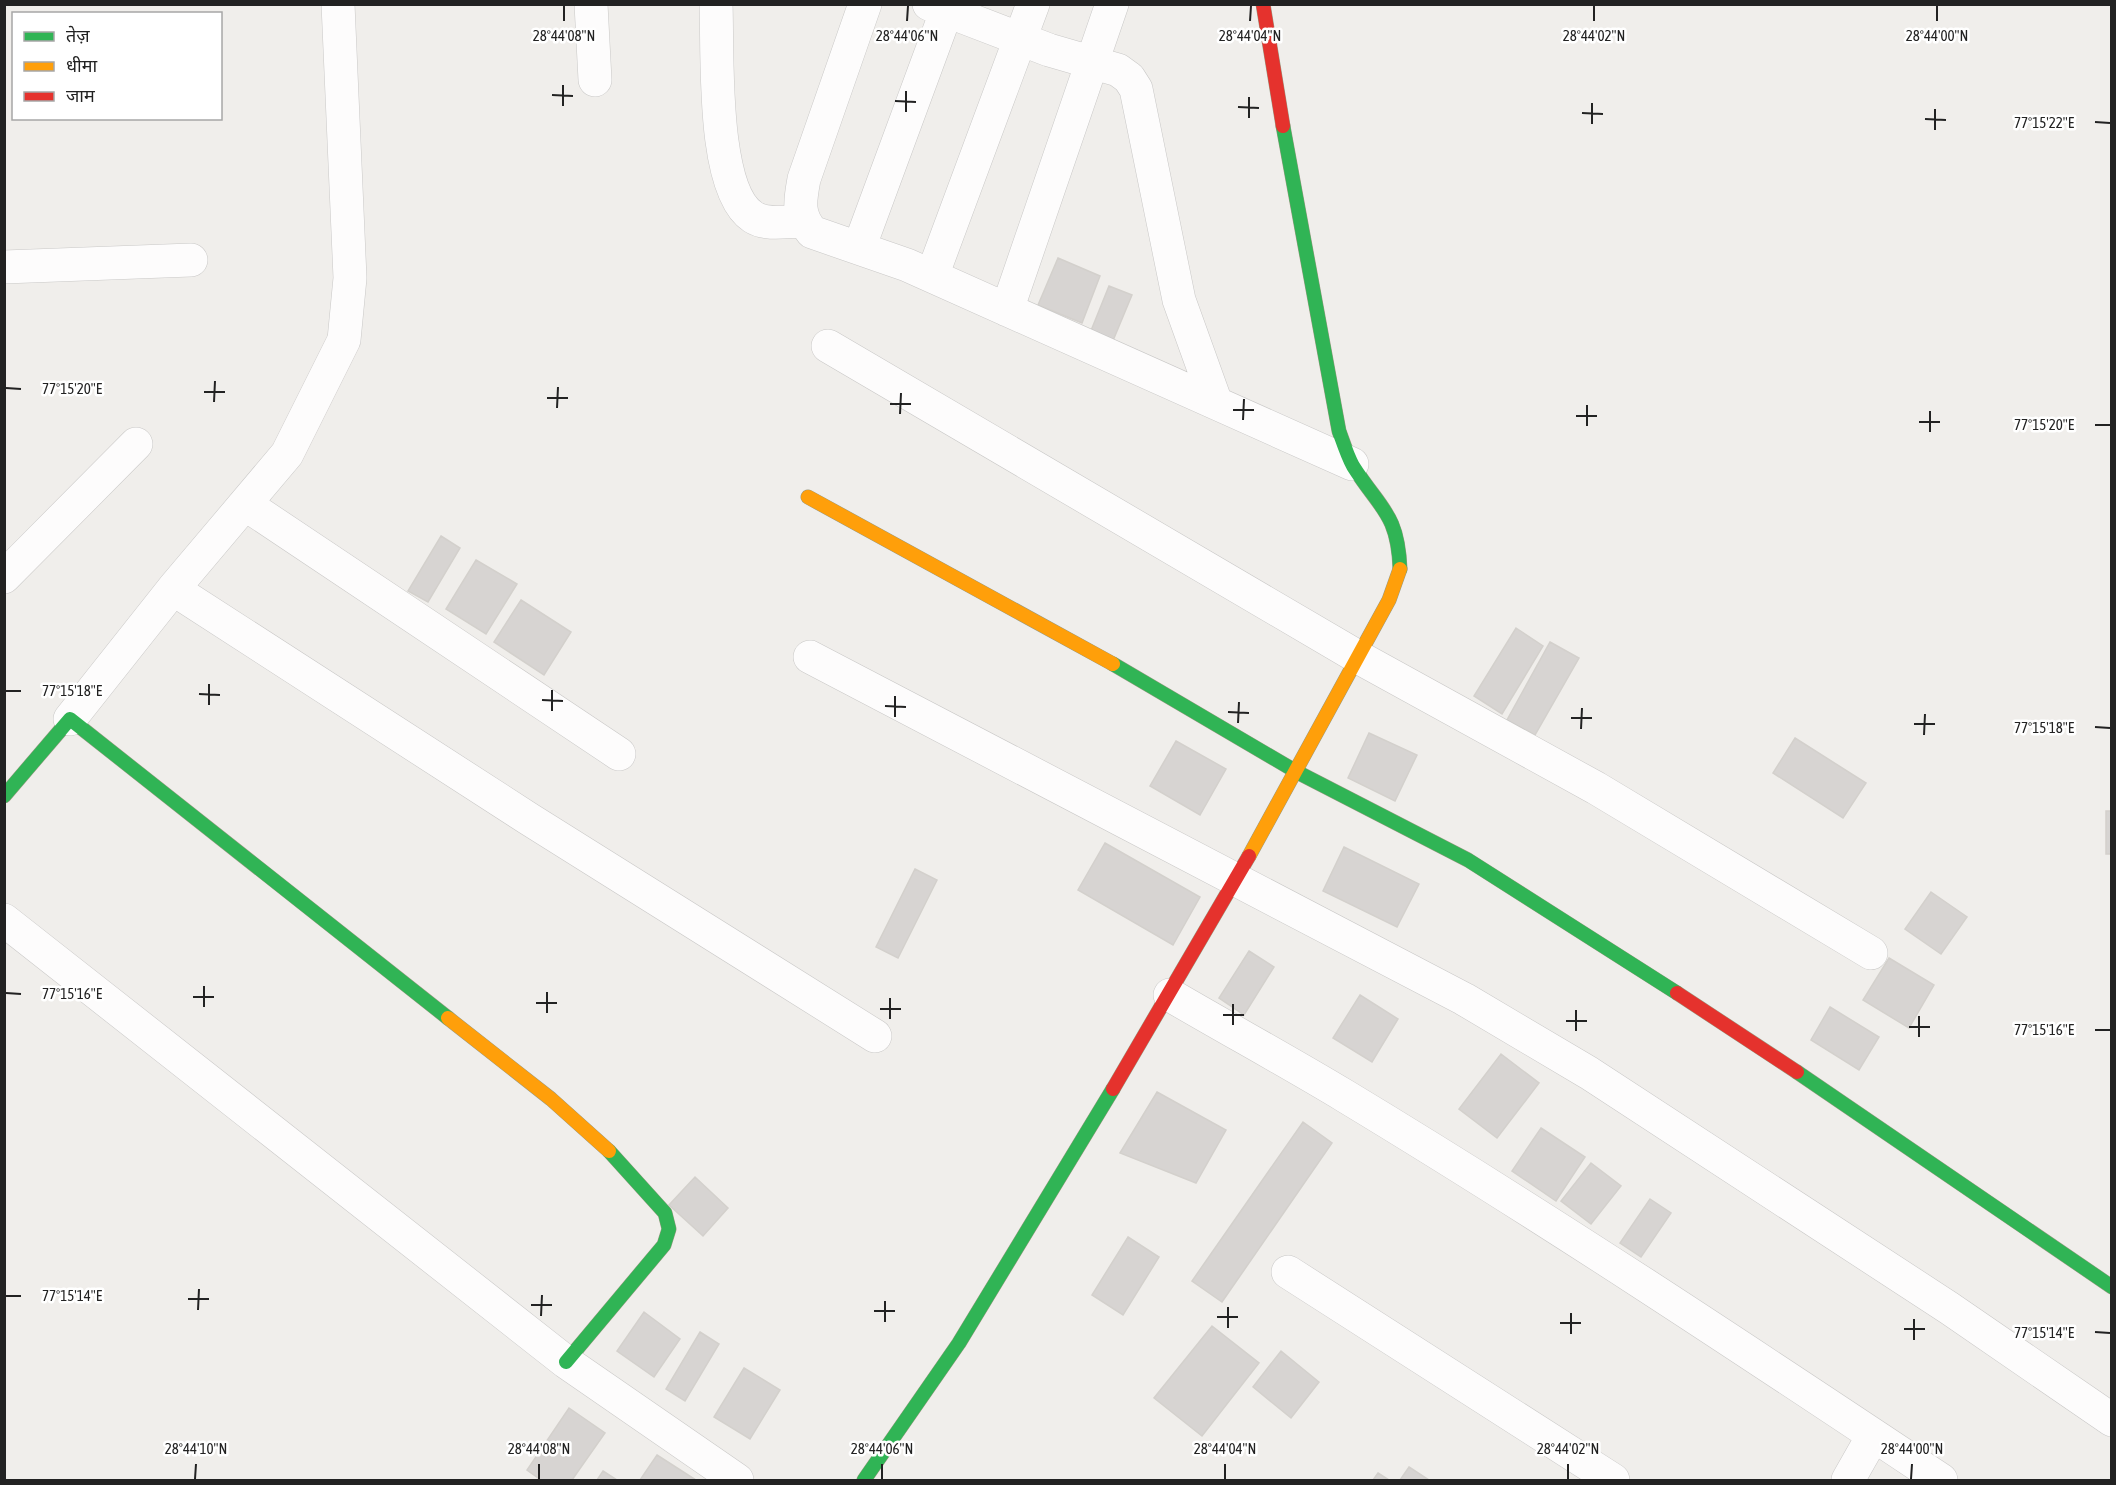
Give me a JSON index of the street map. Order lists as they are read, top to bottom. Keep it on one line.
{"legend":["तेज़","धीमा","जाम"],"coordinates":["28°44'08\"N","28°44'06\"N","28°44'04\"N","28°44'02\"N","28°44'00\"N","77°15'22\"E","77°15'20\"E","77°15'18\"E","77°15'16\"E","77°15'14\"E","28°44'10\"N"]}
